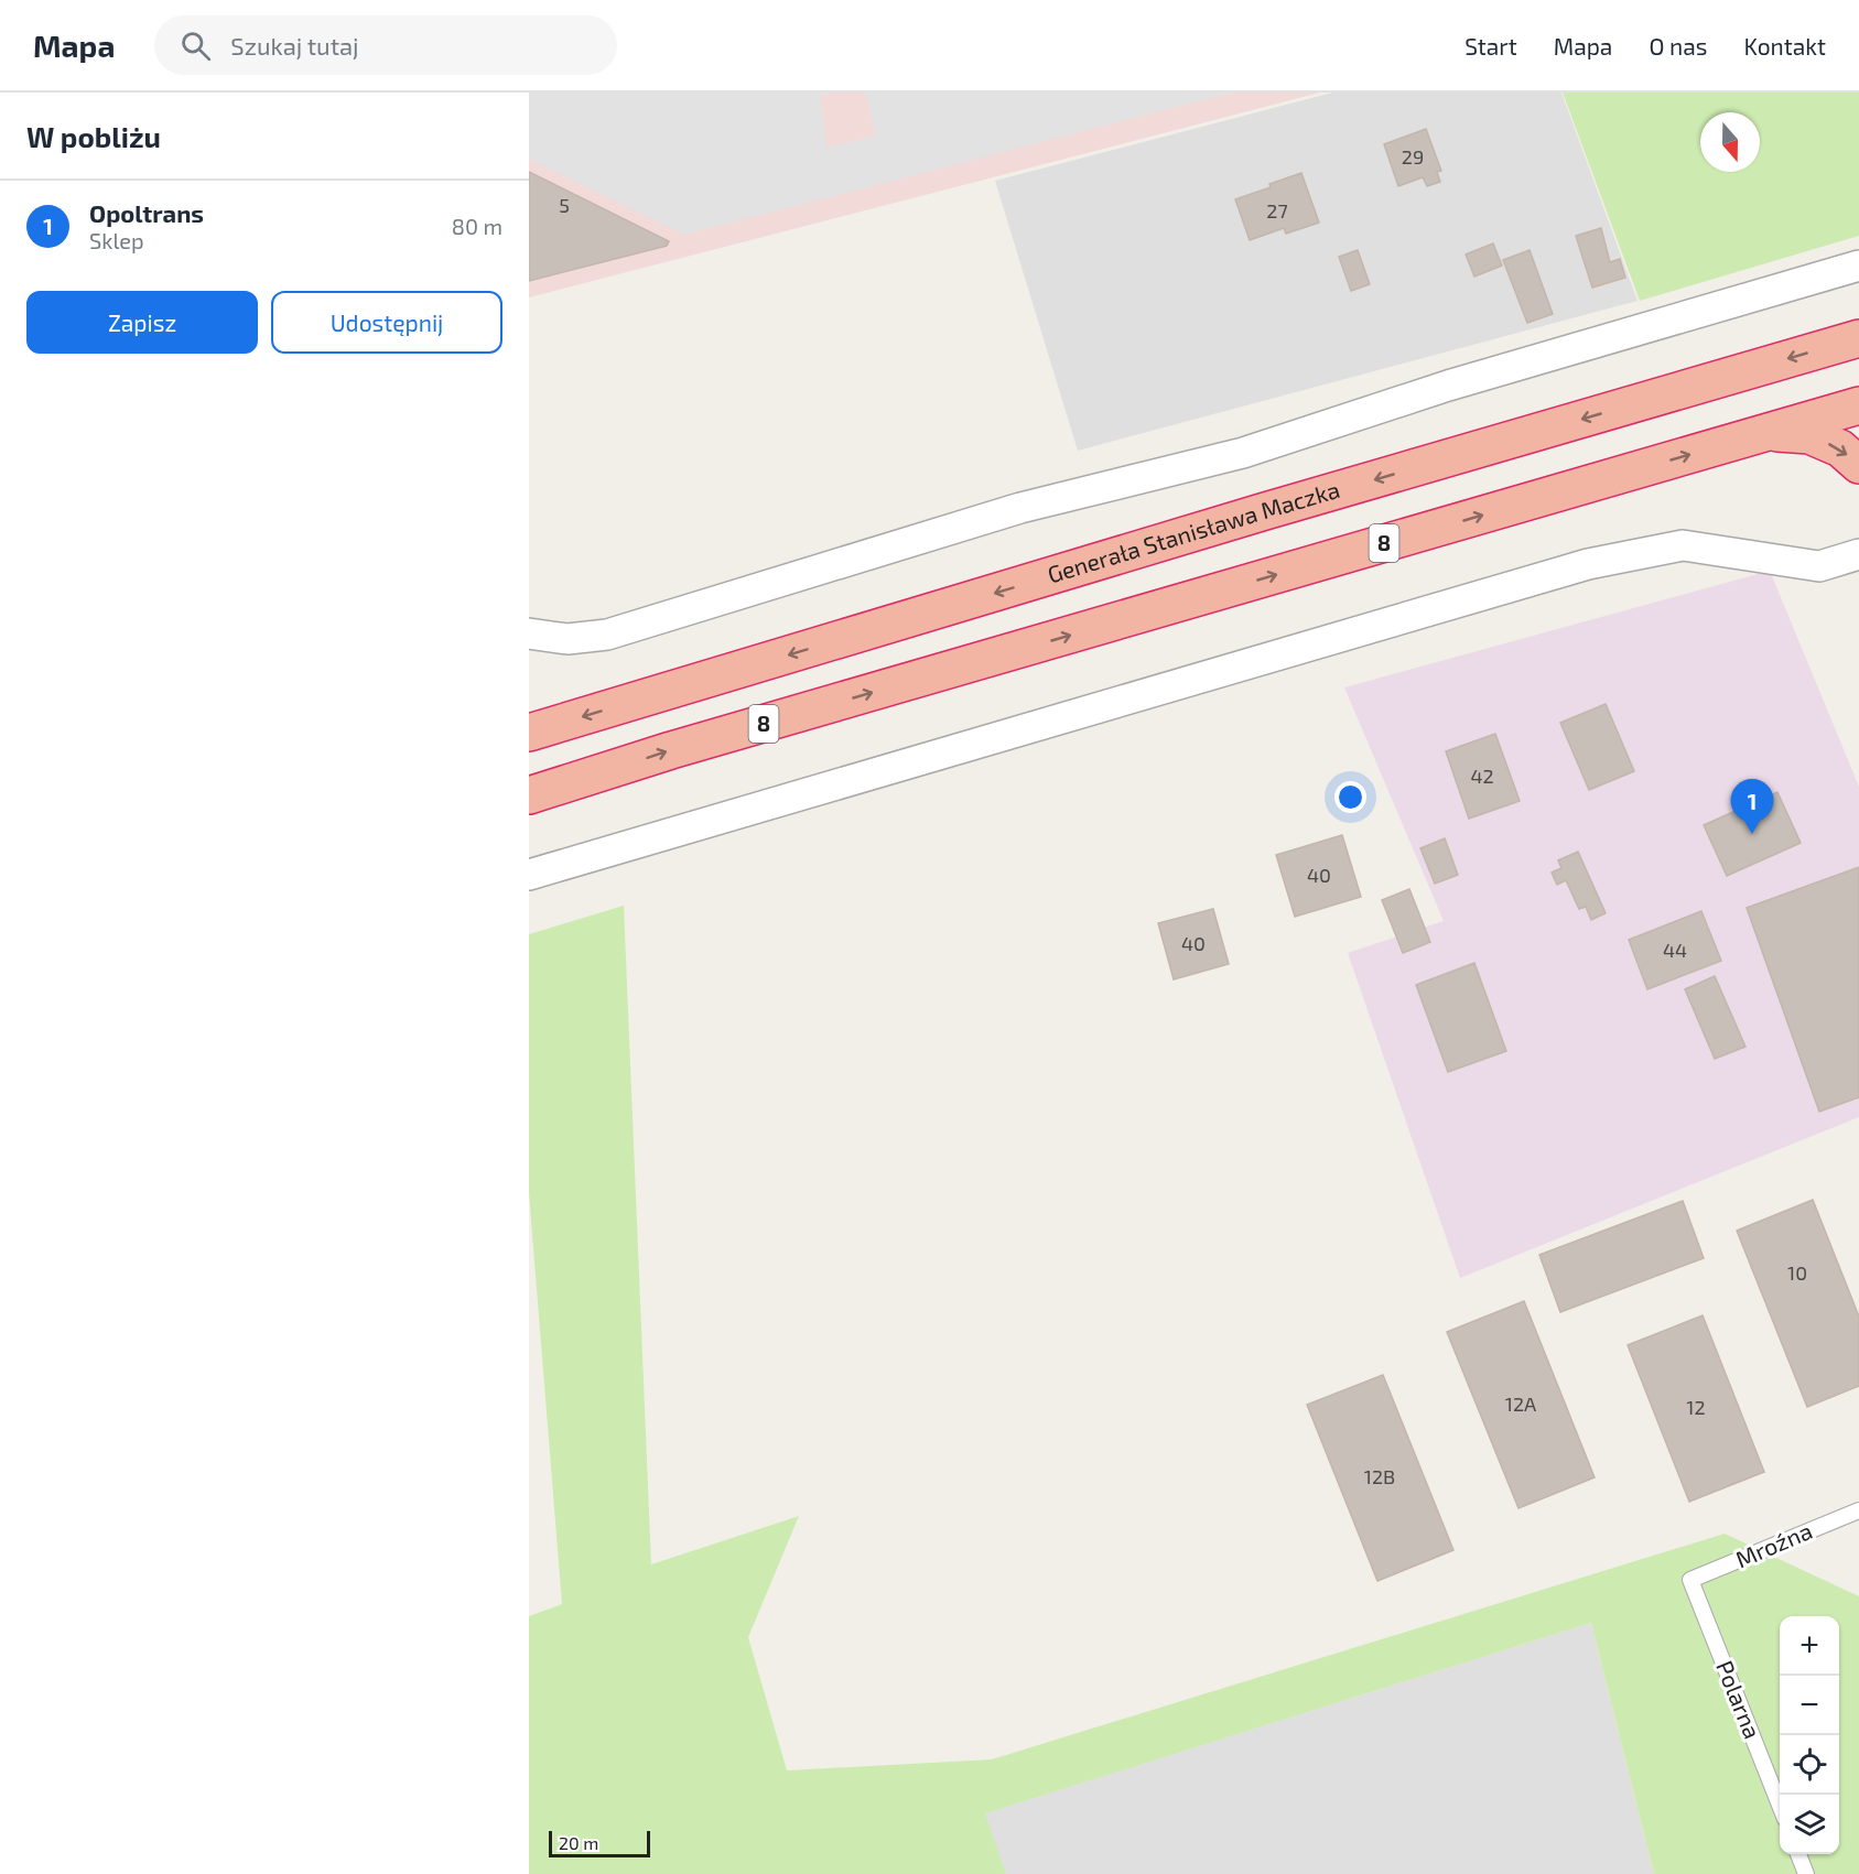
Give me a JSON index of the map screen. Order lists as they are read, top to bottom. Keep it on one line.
{"streets":{"highway":["Generała Stanisława Maczka","8"],"lane":["Mroźna","Polarna"]},"crossings":[["Mroźna","Polarna"]],"house_numbers":["29","5","27","42","40","40","44","10","12A","12","12B"],"scale_bar":"20 m","north":"bottom","page":{"header":"Mapa","search":"Szukaj tutaj","nav":["Start","Mapa","O nas","Kontakt"],"heading":"W pobliżu","list":[{"mark":"1","name":"Opoltrans","note":"Sklep","value":"80 m"}],"buttons":["Zapisz","Udostępnij"],"pins":"1","map_buttons":["+","−"],"scale":"20 m"}}
